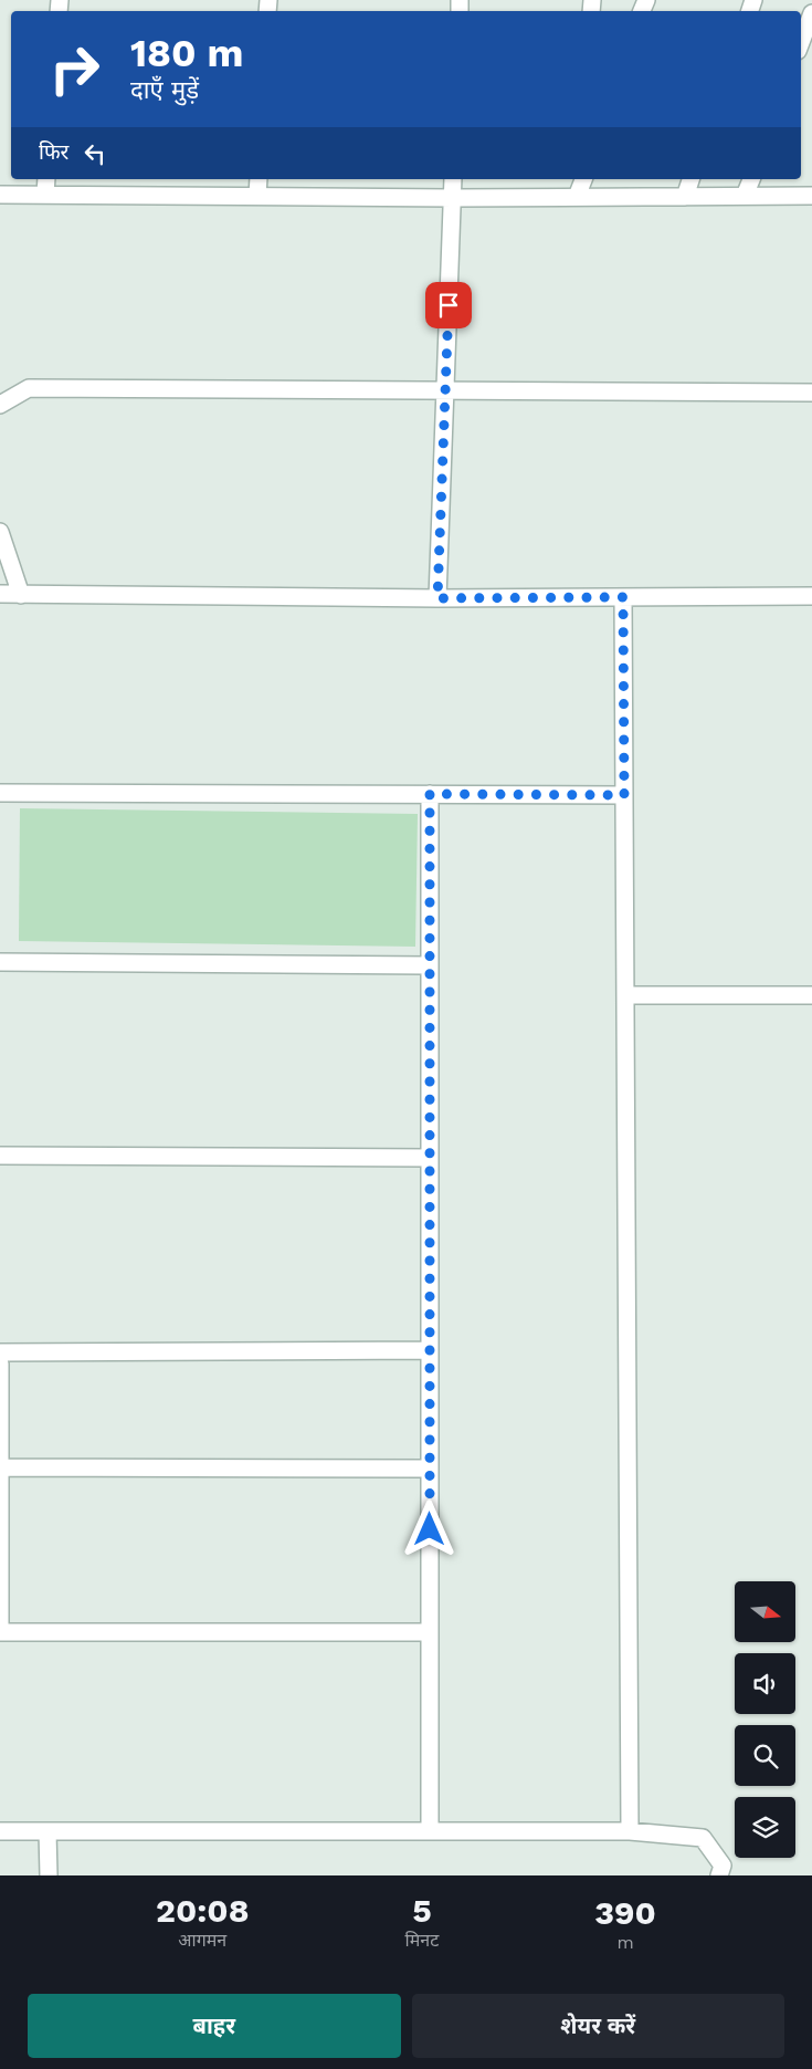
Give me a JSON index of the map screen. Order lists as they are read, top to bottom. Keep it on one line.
{"north":"right","page":{"turn":["180 m","दाएँ मुड़ें"],"then":"फिर","eta":["20:08","आगमन","5","मिनट","390","m"],"buttons":["बाहर","शेयर करें"]}}
